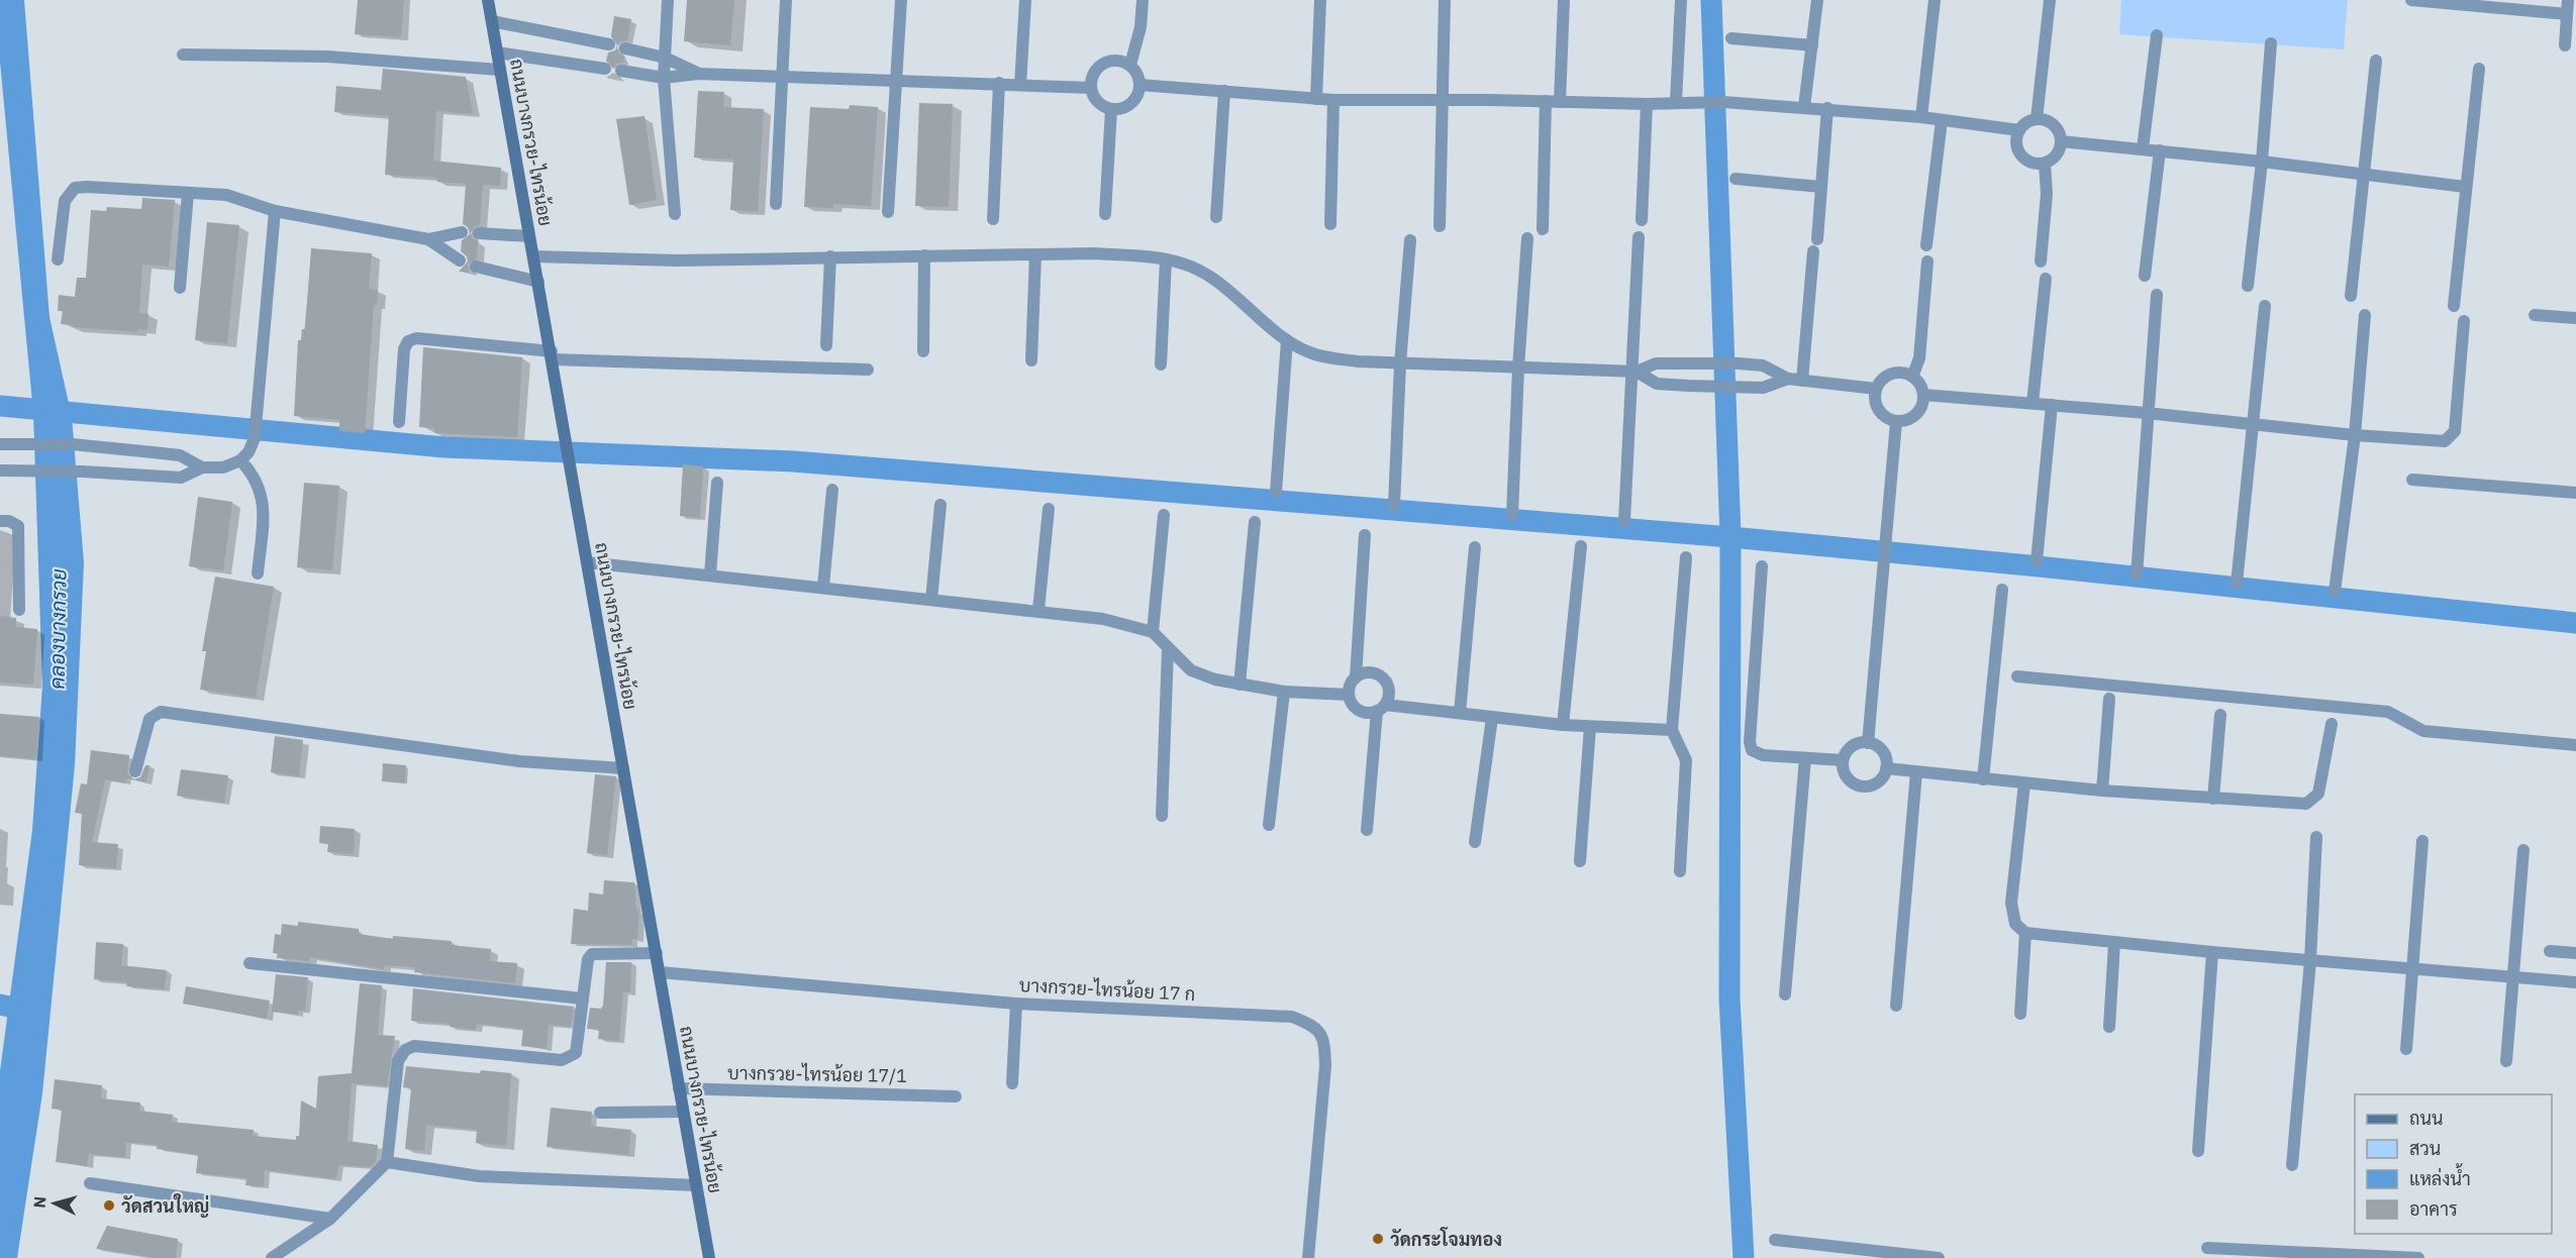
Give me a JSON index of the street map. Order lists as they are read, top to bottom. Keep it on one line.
{"streets":{"main road":["ถนนบางกรวย-ไทรน้อย"],"street":["บางกรวย-ไทรน้อย 17 ก","บางกรวย-ไทรน้อย 17/1"]},"crossings":[["ถนนบางกรวย-ไทรน้อย","บางกรวย-ไทรน้อย 17 ก"],["ถนนบางกรวย-ไทรน้อย","บางกรวย-ไทรน้อย 17/1"]],"water":["คลองบางกรวย"],"places":["วัดสวนใหญ่","วัดกระโจมทอง"],"legend":["ถนน","สวน","แหล่งน้ำ","อาคาร"],"north":"left"}
